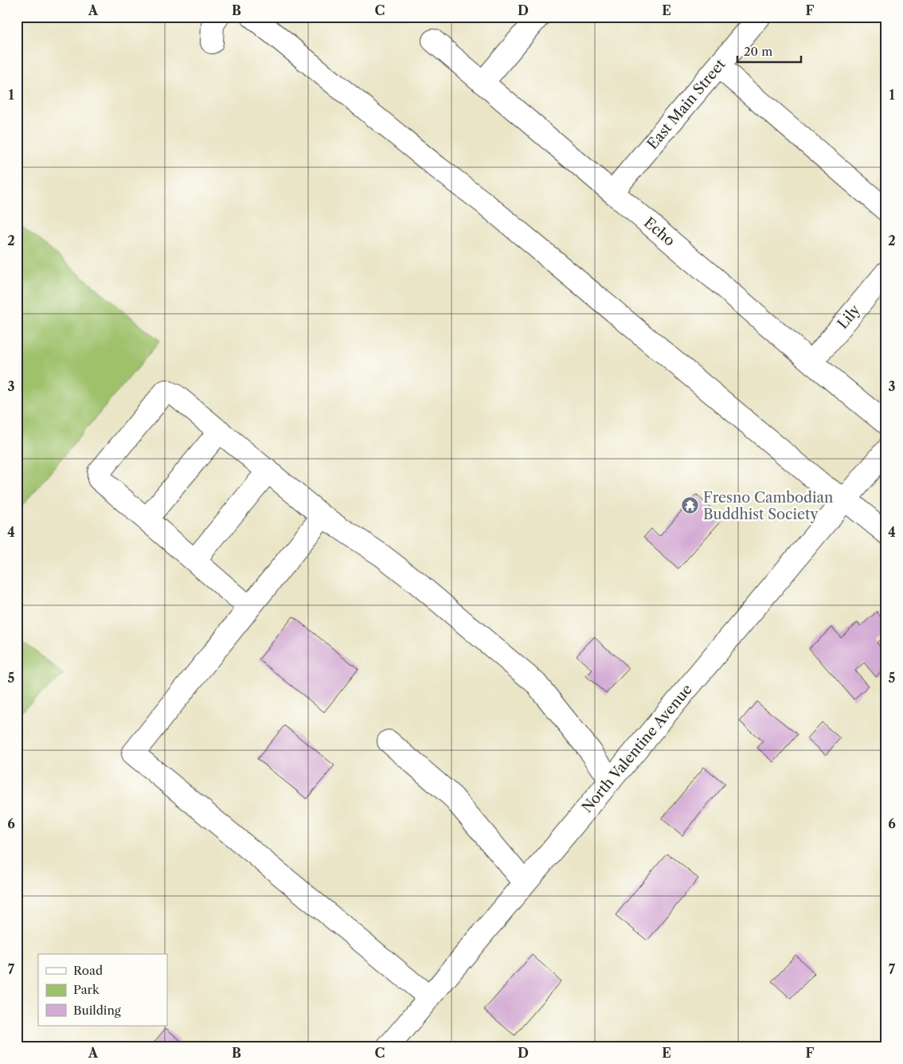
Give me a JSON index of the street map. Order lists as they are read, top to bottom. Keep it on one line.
{"streets":{"street":["East Main Street","Echo","Lily","North Valentine Avenue"]},"crossings":[["East Main Street","Echo"],["Echo","Lily"]],"places":{"temple":["Fresno Cambodian Buddhist Society"]},"legend":["Road","Park","Building"],"scale_bar":"20 m","grid":{"columns":["A","B","C","D","E","F"],"rows":["1","2","3","4","5","6","7"]}}
